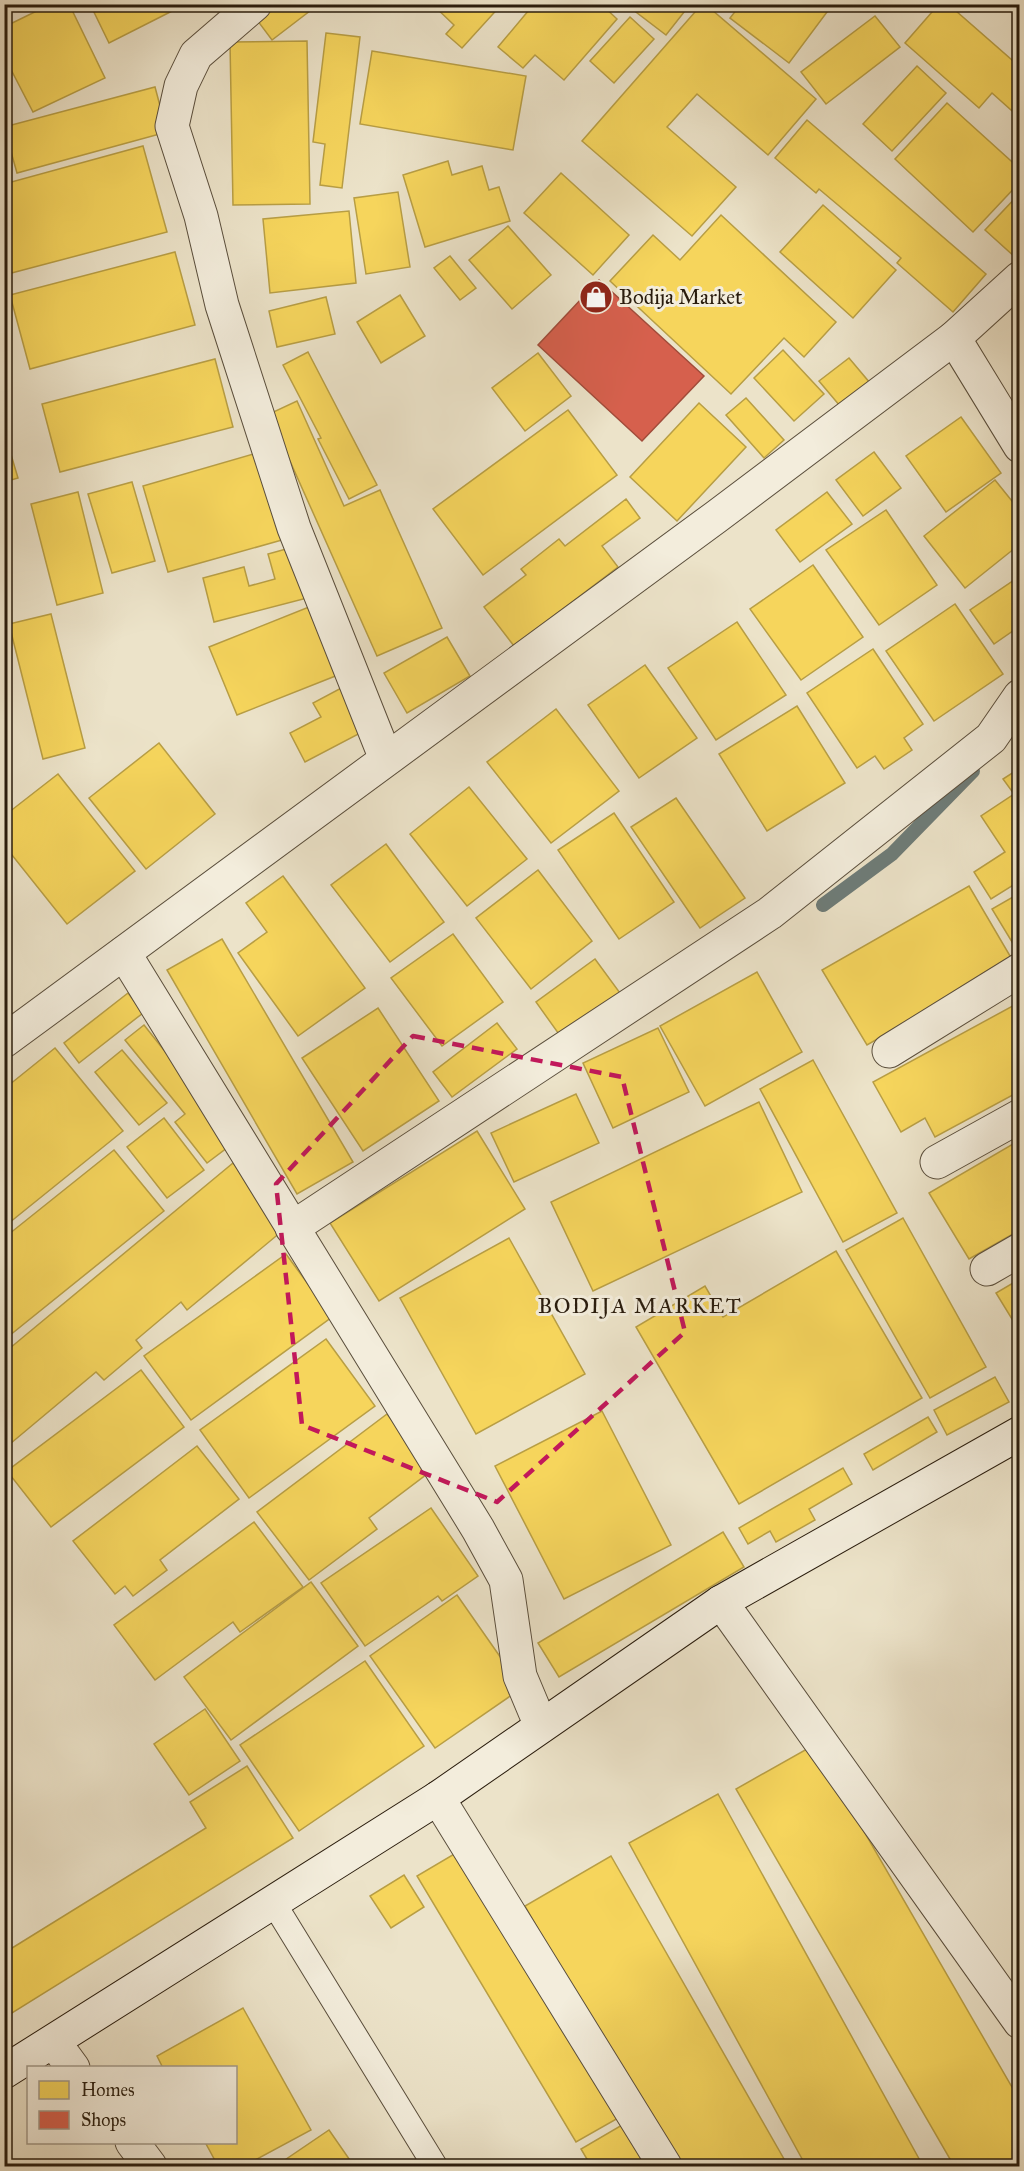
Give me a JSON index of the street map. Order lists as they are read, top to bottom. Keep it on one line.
{"districts":["BODIJA MARKET"],"places":{"shop":["Bodija Market"]},"legend":["Homes","Shops"]}
